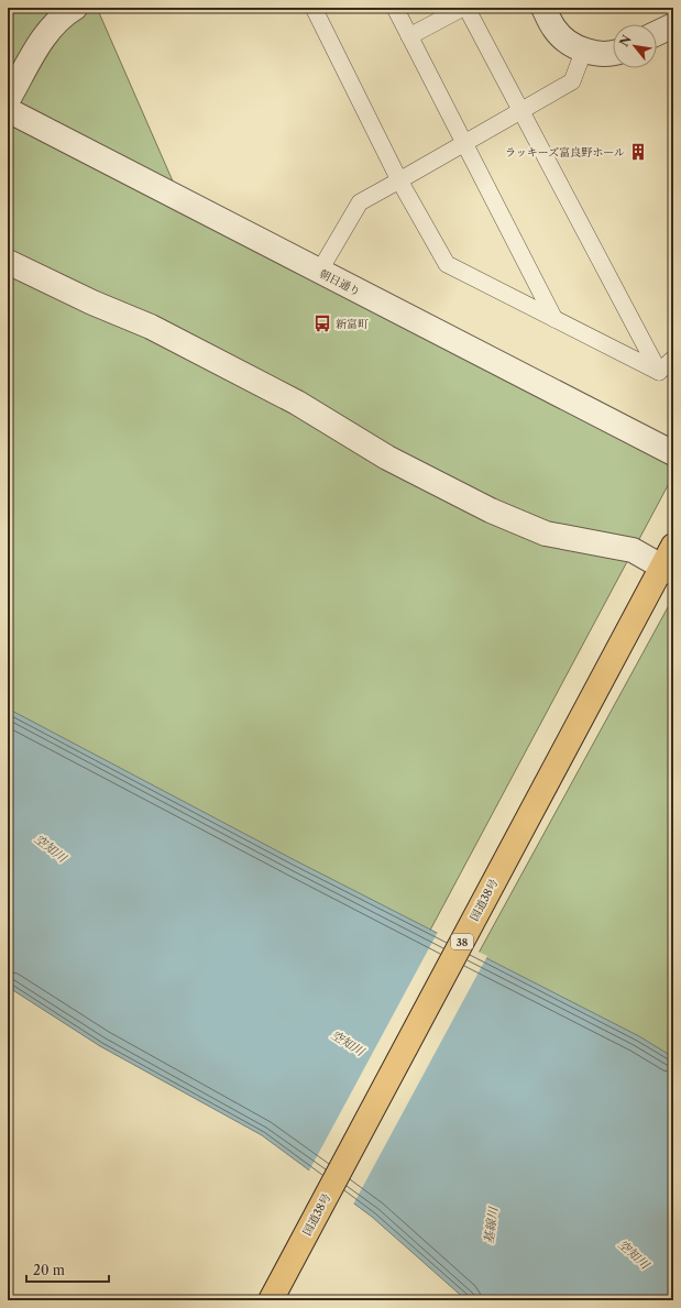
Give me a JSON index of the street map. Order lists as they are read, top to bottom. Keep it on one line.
{"streets":{"highway":["国道38号","38"],"street":["朝日通り"]},"water":["空知川","基線川"],"places":{"building":["ラッキーズ富良野ホール"],"bus stop":["新富町"]},"scale_bar":"20 m","north":"top left"}
